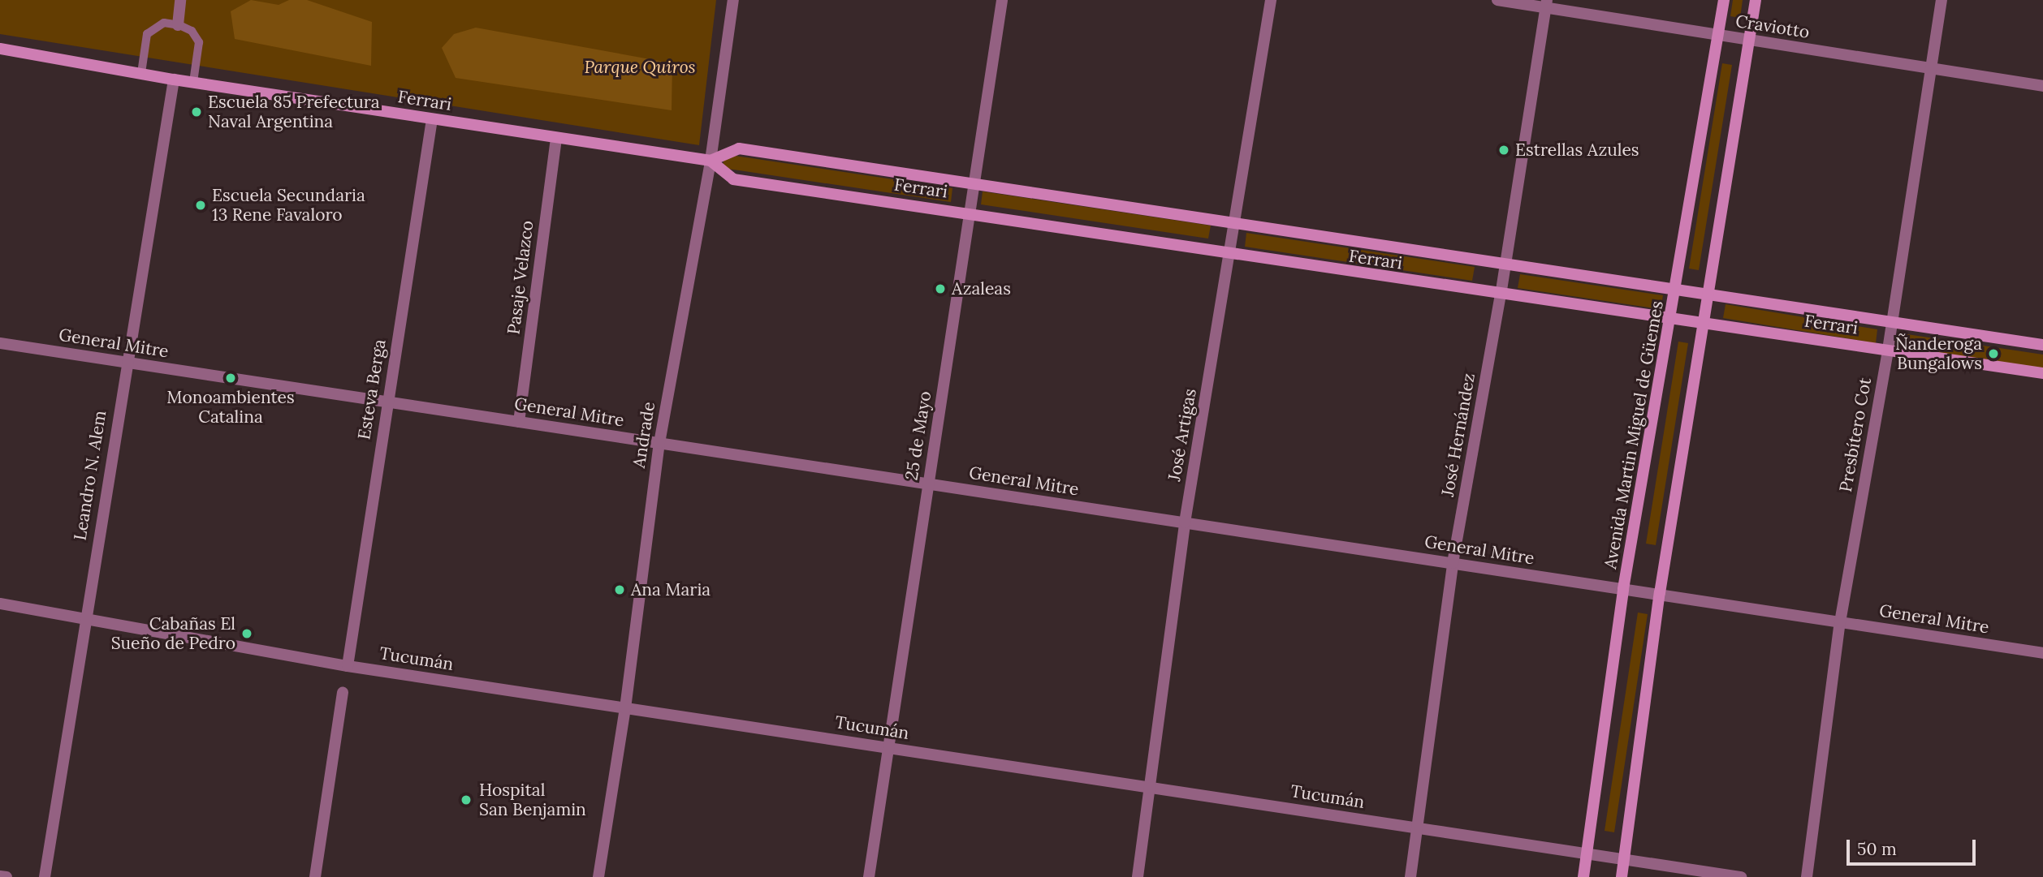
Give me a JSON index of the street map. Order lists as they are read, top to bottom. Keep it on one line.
{"streets":{"main road":["Ferrari","Avenida Martin Miguel de Güemes"],"street":["Craviotto","Pasaje Velazco","General Mitre","Esteva Berga","Andrade","José Artigas","José Hernández","Presbítero Cot","25 de Mayo","Leandro N. Alem","Tucumán"]},"crossings":[["Craviotto","José Hernández"],["Craviotto","Avenida Martin Miguel de Güemes"],["Craviotto","Presbítero Cot"],["Ferrari","Pasaje Velazco"],["Ferrari","Esteva Berga"],["Ferrari","Andrade"],["Ferrari","José Artigas"],["Ferrari","José Hernández"],["Ferrari","Avenida Martin Miguel de Güemes"],["Ferrari","Presbítero Cot"],["Ferrari","25 de Mayo"],["Ferrari","Leandro N. Alem"],["Pasaje Velazco","General Mitre"],["General Mitre","Esteva Berga"],["General Mitre","Andrade"],["General Mitre","José Artigas"],["General Mitre","José Hernández"],["General Mitre","Avenida Martin Miguel de Güemes"],["General Mitre","Presbítero Cot"],["General Mitre","25 de Mayo"],["General Mitre","Leandro N. Alem"],["Esteva Berga","Tucumán"],["Andrade","Tucumán"],["José Artigas","Tucumán"],["José Hernández","Tucumán"],["Avenida Martin Miguel de Güemes","Tucumán"],["25 de Mayo","Tucumán"],["Leandro N. Alem","Tucumán"]],"parks":["Parque Quiros"],"places":["Escuela 85 Prefectura Naval Argentina","Estrellas Azules","Escuela Secundaria 13 Rene Favaloro","Azaleas","Ñanderoga Bungalows","Monoambientes Catalina","Ana Maria","Cabañas El Sueño de Pedro","Hospital San Benjamin"],"scale_bar":"50 m"}
